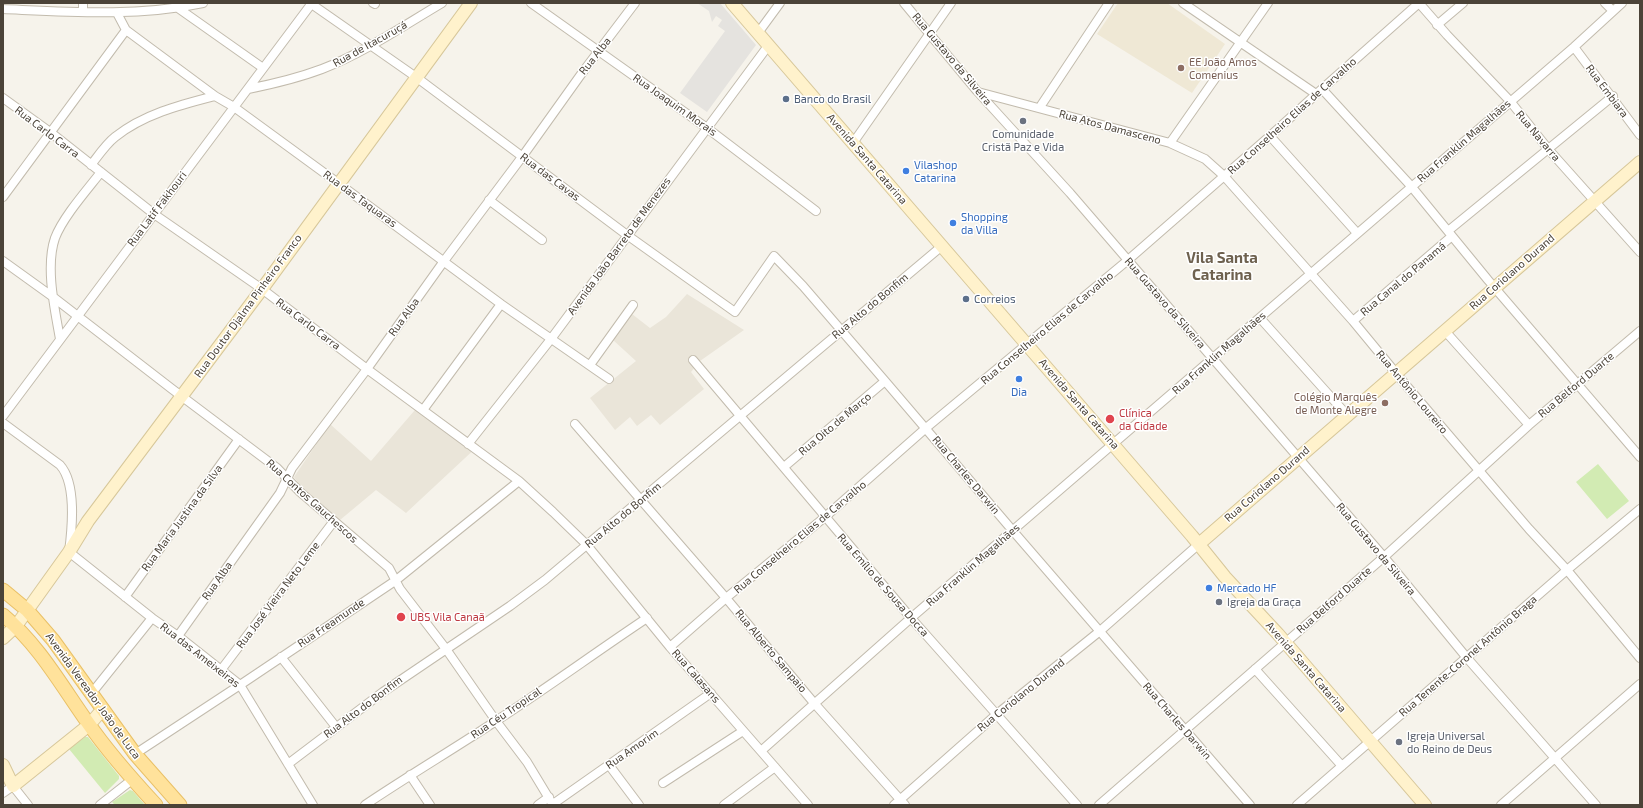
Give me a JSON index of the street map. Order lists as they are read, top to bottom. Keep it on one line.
{"streets":{"main road":["Avenida Vereador João de Luca"],"street":["Rua de Itacuruçá","Rua Alba","Rua Gustavo da Silveira","Rua Embiara","Rua Joaquim Morais","Rua Conselheiro Elias de Carvalho","Rua Atos Damasceno","Rua Carlo Carra","Rua Navarra","Rua Franklin Magalhães","Avenida Santa Catarina","Rua das Cavas","Rua das Taquaras","Rua Latif Fakhouri","Avenida João Barreto de Menezes","Rua Coriolano Durand","Rua Canal do Panamá","Rua Doutor Djalma Pinheiro Franco","Rua Alto do Bonfim","Rua Belford Duarte","Rua Antônio Loureiro","Rua Oito de Março","Rua Charles Darwin","Rua Contos Gauchescos","Rua Maria Justina da Silva","Rua Emílio de Sousa Docca","Rua José Vieira Neto Leme","Rua Freamunde","Rua Alberto Sampaio","Rua das Ameixeiras","Rua Tenente-Coronel Antônio Braga","Rua Calasans","Rua Céu Tropical","Rua Amorim"]},"crossings":[["Rua de Itacuruçá","Rua das Cavas"],["Rua de Itacuruçá","Rua Latif Fakhouri"],["Rua Alba","Rua Joaquim Morais"],["Rua Alba","Rua Carlo Carra"],["Rua Alba","Rua das Cavas"],["Rua Alba","Rua das Taquaras"],["Rua Alba","Rua Contos Gauchescos"],["Rua Alba","Rua das Ameixeiras"],["Rua Gustavo da Silveira","Rua Conselheiro Elias de Carvalho"],["Rua Gustavo da Silveira","Rua Atos Damasceno"],["Rua Gustavo da Silveira","Rua Franklin Magalhães"],["Rua Gustavo da Silveira","Rua Coriolano Durand"],["Rua Gustavo da Silveira","Rua Belford Duarte"],["Rua Gustavo da Silveira","Rua Tenente-Coronel Antônio Braga"],["Rua Embiara","Rua Franklin Magalhães"],["Rua Embiara","Rua Canal do Panamá"],["Rua Joaquim Morais","Avenida João Barreto de Menezes"],["Rua Conselheiro Elias de Carvalho","Rua Navarra"],["Rua Conselheiro Elias de Carvalho","Avenida Santa Catarina"],["Rua Conselheiro Elias de Carvalho","Rua Antônio Loureiro"],["Rua Conselheiro Elias de Carvalho","Rua Charles Darwin"],["Rua Conselheiro Elias de Carvalho","Rua Emílio de Sousa Docca"],["Rua Conselheiro Elias de Carvalho","Rua Alberto Sampaio"],["Rua Conselheiro Elias de Carvalho","Rua Calasans"],["Rua Atos Damasceno","Rua Antônio Loureiro"],["Rua Carlo Carra","Rua Latif Fakhouri"],["Rua Carlo Carra","Avenida João Barreto de Menezes"],["Rua Carlo Carra","Rua Doutor Djalma Pinheiro Franco"],["Rua Carlo Carra","Rua Alto do Bonfim"],["Rua Carlo Carra","Rua Freamunde"],["Rua Carlo Carra","Rua Calasans"],["Rua Navarra","Rua Franklin Magalhães"],["Rua Navarra","Rua Coriolano Durand"],["Rua Navarra","Rua Canal do Panamá"],["Rua Franklin Magalhães","Avenida Santa Catarina"],["Rua Franklin Magalhães","Rua Antônio Loureiro"],["Rua Franklin Magalhães","Rua Charles Darwin"],["Rua Franklin Magalhães","Rua Emílio de Sousa Docca"],["Rua Franklin Magalhães","Rua Alberto Sampaio"],["Rua Franklin Magalhães","Rua Calasans"],["Avenida Santa Catarina","Avenida João Barreto de Menezes"],["Avenida Santa Catarina","Rua Coriolano Durand"],["Avenida Santa Catarina","Rua Alto do Bonfim"],["Avenida Santa Catarina","Rua Belford Duarte"],["Avenida Santa Catarina","Rua Tenente-Coronel Antônio Braga"],["Rua das Cavas","Rua Latif Fakhouri"],["Rua das Cavas","Avenida João Barreto de Menezes"],["Rua das Cavas","Rua Doutor Djalma Pinheiro Franco"],["Rua das Cavas","Rua Charles Darwin"],["Rua das Taquaras","Rua Latif Fakhouri"],["Rua das Taquaras","Avenida João Barreto de Menezes"],["Rua das Taquaras","Rua Doutor Djalma Pinheiro Franco"],["Rua Latif Fakhouri","Rua Contos Gauchescos"],["Rua Coriolano Durand","Rua Antônio Loureiro"],["Rua Coriolano Durand","Rua Charles Darwin"],["Rua Coriolano Durand","Rua Emílio de Sousa Docca"],["Rua Coriolano Durand","Rua Alberto Sampaio"],["Rua Canal do Panamá","Rua Antônio Loureiro"],["Rua Doutor Djalma Pinheiro Franco","Rua Contos Gauchescos"],["Rua Doutor Djalma Pinheiro Franco","Rua das Ameixeiras"],["Rua Doutor Djalma Pinheiro Franco","Avenida Vereador João de Luca"],["Rua Alto do Bonfim","Rua Charles Darwin"],["Rua Alto do Bonfim","Rua Contos Gauchescos"],["Rua Alto do Bonfim","Rua Emílio de Sousa Docca"],["Rua Alto do Bonfim","Rua Alberto Sampaio"],["Rua Alto do Bonfim","Rua das Ameixeiras"],["Rua Alto do Bonfim","Rua Calasans"],["Rua Belford Duarte","Rua Antônio Loureiro"],["Rua Belford Duarte","Rua Charles Darwin"],["Rua Antônio Loureiro","Rua Tenente-Coronel Antônio Braga"],["Rua Oito de Março","Rua Charles Darwin"],["Rua Oito de Março","Rua Emílio de Sousa Docca"],["Rua Contos Gauchescos","Rua Maria Justina da Silva"],["Rua Contos Gauchescos","Rua José Vieira Neto Leme"],["Rua Contos Gauchescos","Rua Freamunde"],["Rua Contos Gauchescos","Rua Céu Tropical"],["Rua Contos Gauchescos","Rua Amorim"],["Rua Maria Justina da Silva","Rua das Ameixeiras"],["Rua José Vieira Neto Leme","Rua das Ameixeiras"],["Rua Freamunde","Rua das Ameixeiras"],["Rua Freamunde","Avenida Vereador João de Luca"],["Rua Calasans","Rua Céu Tropical"],["Rua Calasans","Rua Amorim"]],"districts":["Vila Santa Catarina"],"places":["EE João Amos Comenius","Banco do Brasil","Comunidade Cristã Paz e Vida","Vilashop Catarina","Shopping da Villa","Correios","Dia","Colégio Marquês de Monte Alegre","Clínica da Cidade","Mercado HF","Igreja da Graça","UBS Vila Canaã","Igreja Universal do Reino de Deus"]}
